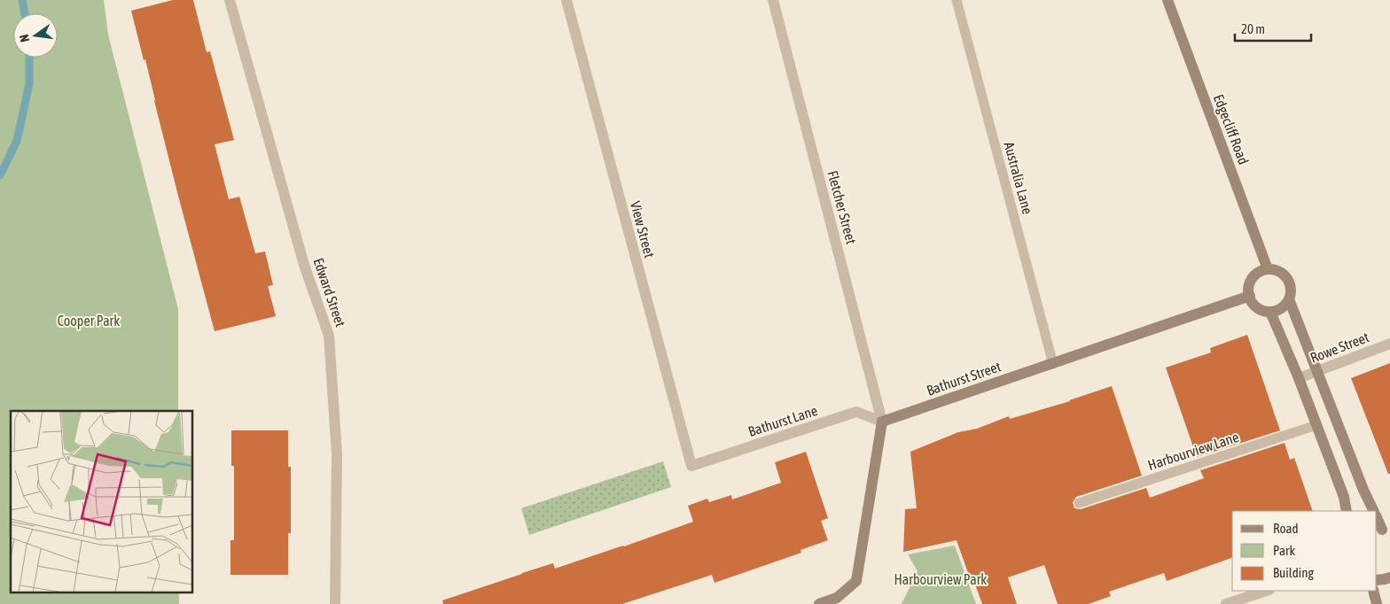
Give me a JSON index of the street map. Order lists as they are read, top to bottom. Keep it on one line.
{"streets":{"street":["Edgecliff Road","Fletcher Street","View Street","Edward Street","Rowe Street","Bathurst Street","Bathurst Lane"],"lane":["Australia Lane","Harbourview Lane"]},"crossings":[["Edgecliff Road","Bathurst Street"],["Australia Lane","Bathurst Street"],["Fletcher Street","Bathurst Street"],["Fletcher Street","Bathurst Lane"],["View Street","Bathurst Lane"],["Bathurst Street","Bathurst Lane"]],"parks":["Cooper Park","Harbourview Park"],"legend":["Road","Park","Building"],"scale_bar":"20 m","north":"left"}
